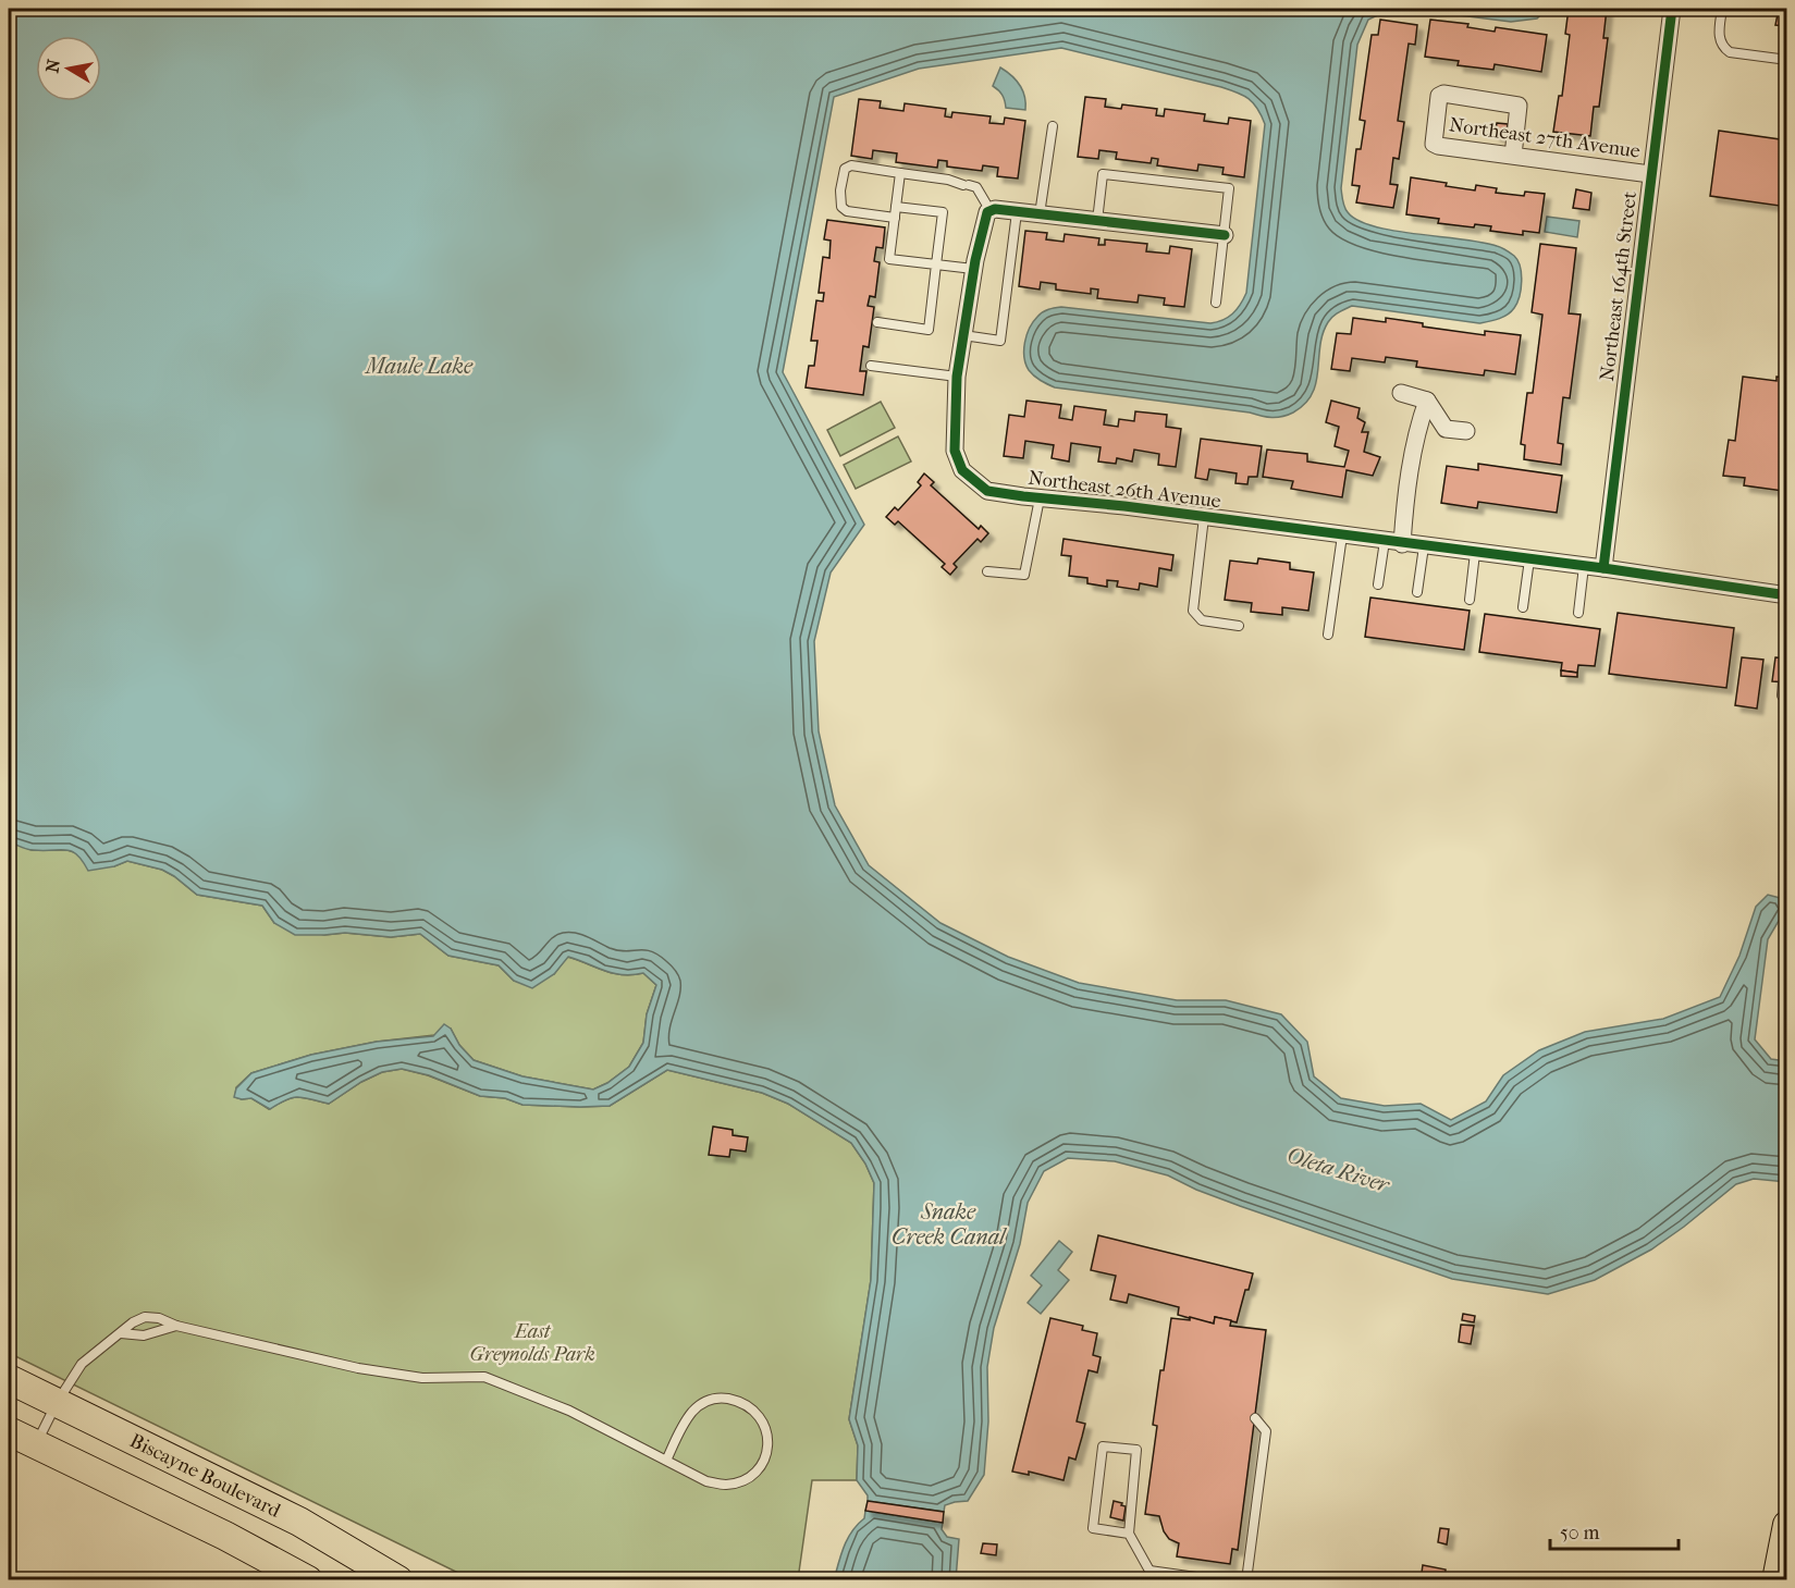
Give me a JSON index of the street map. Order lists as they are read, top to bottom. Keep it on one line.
{"streets":{"main road":["Biscayne Boulevard"],"street":["Northeast 27th Avenue","Northeast 164th Street","Northeast 26th Avenue"]},"crossings":[["Northeast 27th Avenue","Northeast 164th Street"],["Northeast 164th Street","Northeast 26th Avenue"]],"water":["Maule Lake","Oleta River","Snake Creek Canal"],"parks":["East Greynolds Park"],"scale_bar":"50 m","north":"left"}
